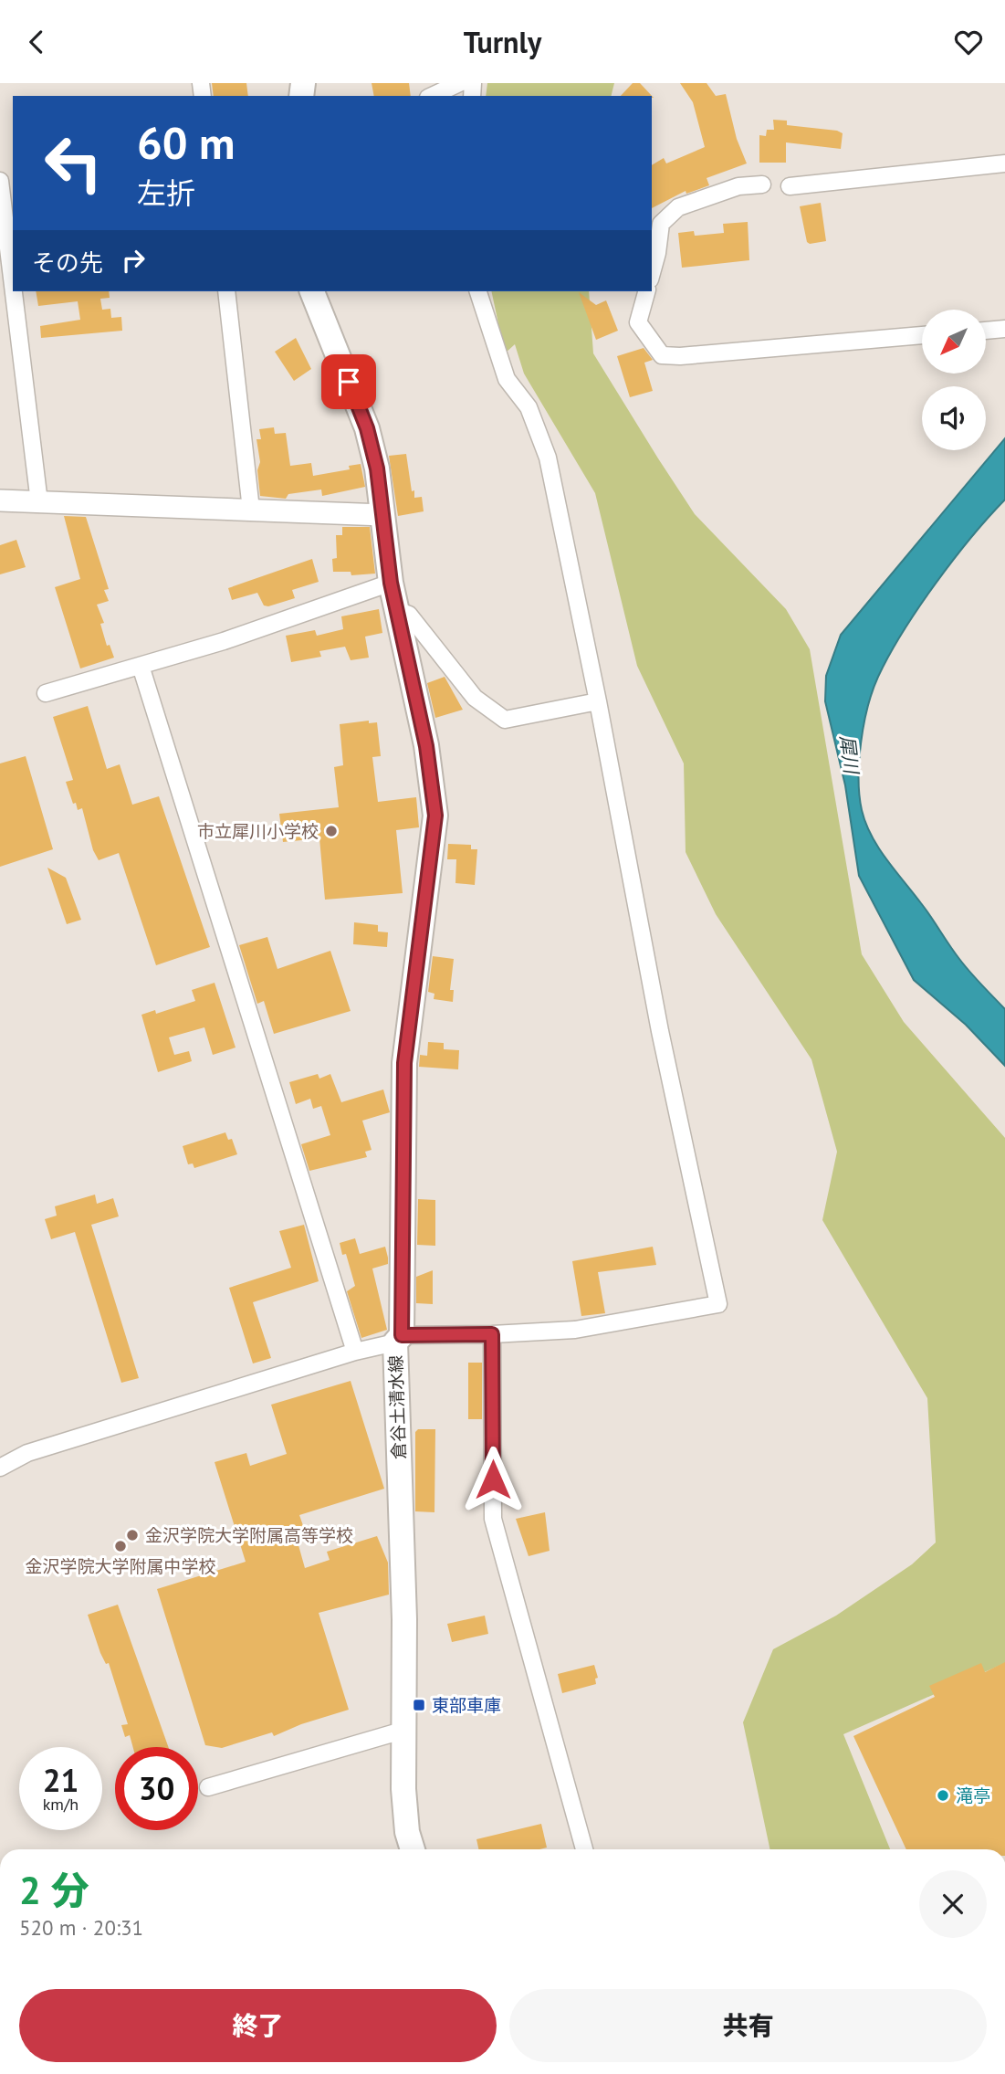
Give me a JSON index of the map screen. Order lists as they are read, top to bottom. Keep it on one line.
{"streets":{"main road":["倉谷土清水線"]},"water":["犀川"],"places":{"other":["市立犀川小学校","金沢学院大学附属高等学校","金沢学院大学附属中学校","滝亭"],"transit":["東部車庫"]},"north":"bottom left","page":{"header":"Turnly","turn":["60 m","左折"],"then":"その先","speed":"21 km/h","limit":"30","heading":["2 分","520 m · 20:31"],"buttons":["終了","共有"]}}
